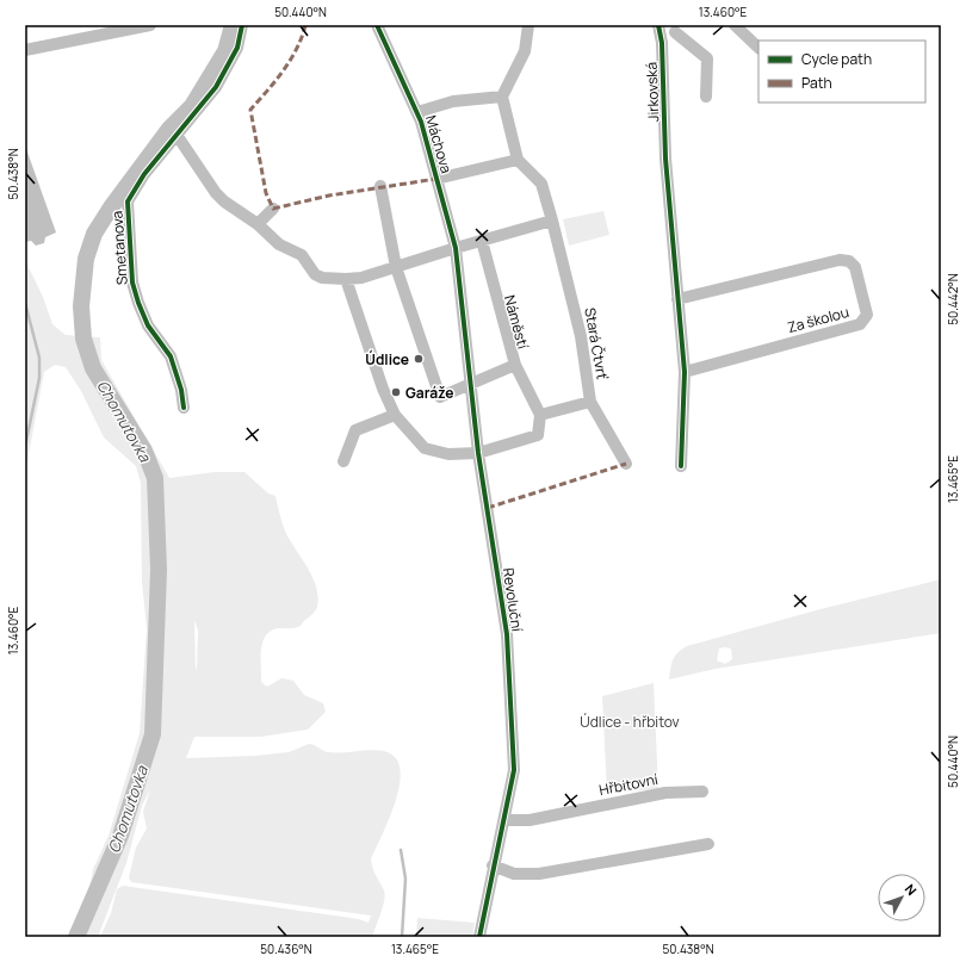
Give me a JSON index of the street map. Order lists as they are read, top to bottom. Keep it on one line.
{"streets":{"street":["Jirkovská","Máchova","Smetanova","Za školou","Náměstí","Stará Čtvrť","Revoluční","Hřbitovní"]},"crossings":[["Jirkovská","Za školou"],["Náměstí","Revoluční"],["Revoluční","Hřbitovní"]],"water":["Chomutovka"],"parks":["Údlice - hřbitov"],"places":["Údlice","Garáže"],"legend":["Cycle path","Path"],"north":"top right","coordinates":["50.440°N","13.460°E","50.438°N","50.442°N","13.465°E","50.436°N"]}
